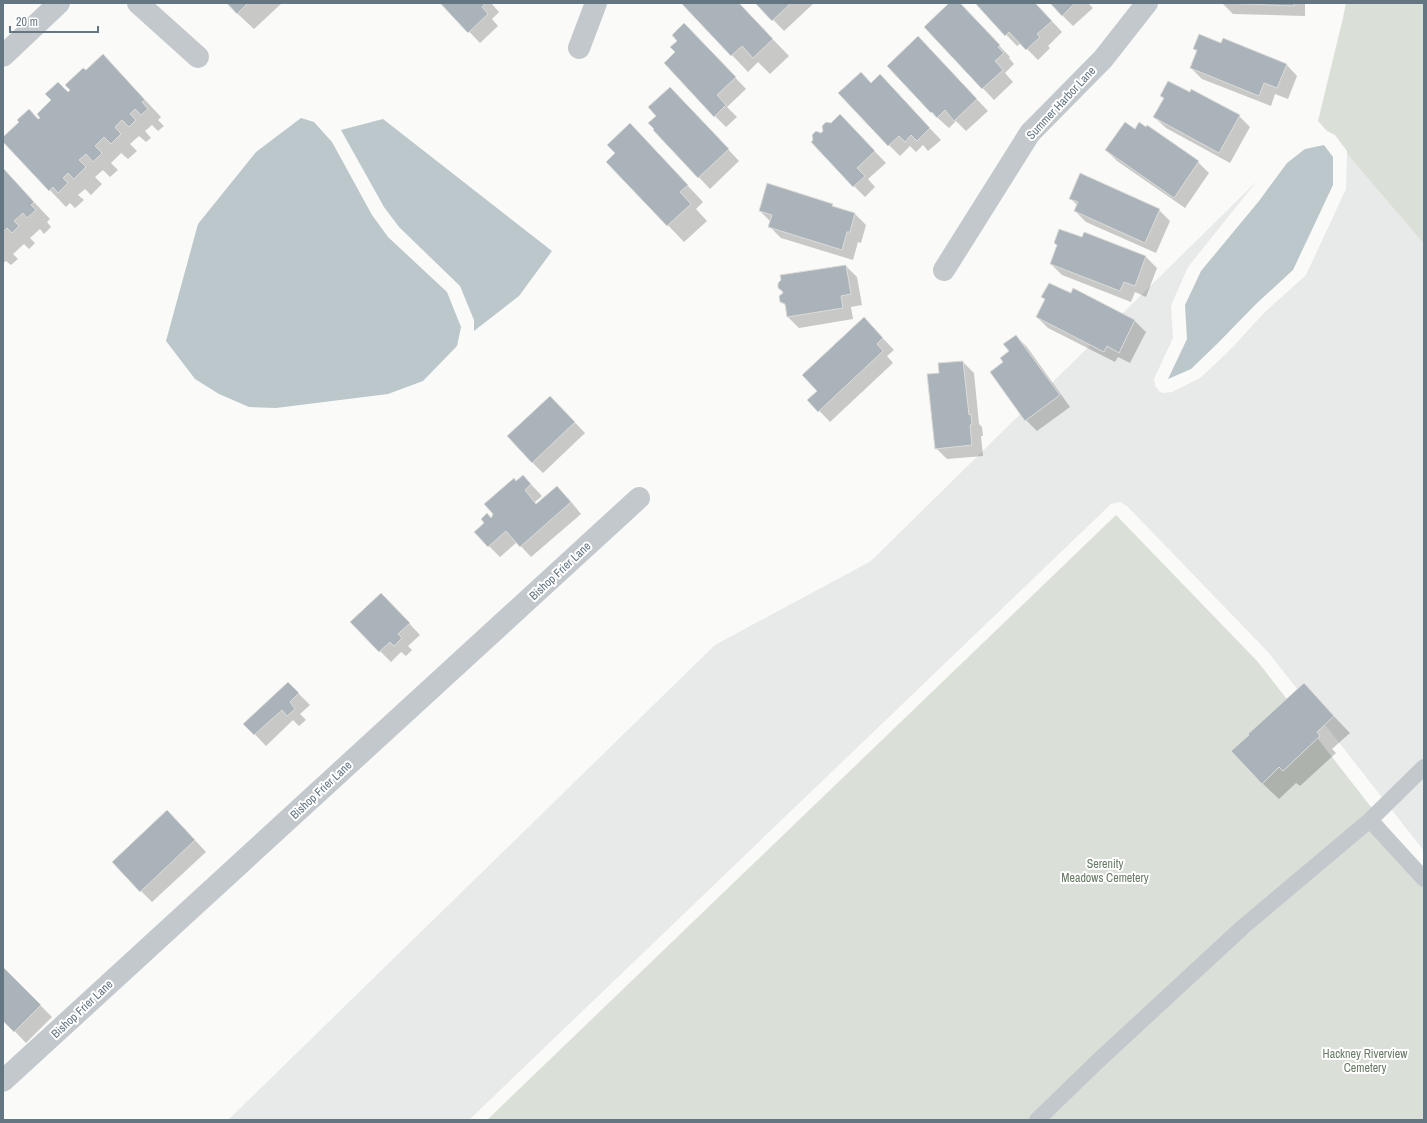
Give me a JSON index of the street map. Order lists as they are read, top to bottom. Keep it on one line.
{"streets":{"street":["Summer Harbor Lane","Bishop Frier Lane"]},"parks":["Serenity Meadows Cemetery","Hackney Riverview Cemetery"],"scale_bar":"20 m"}
